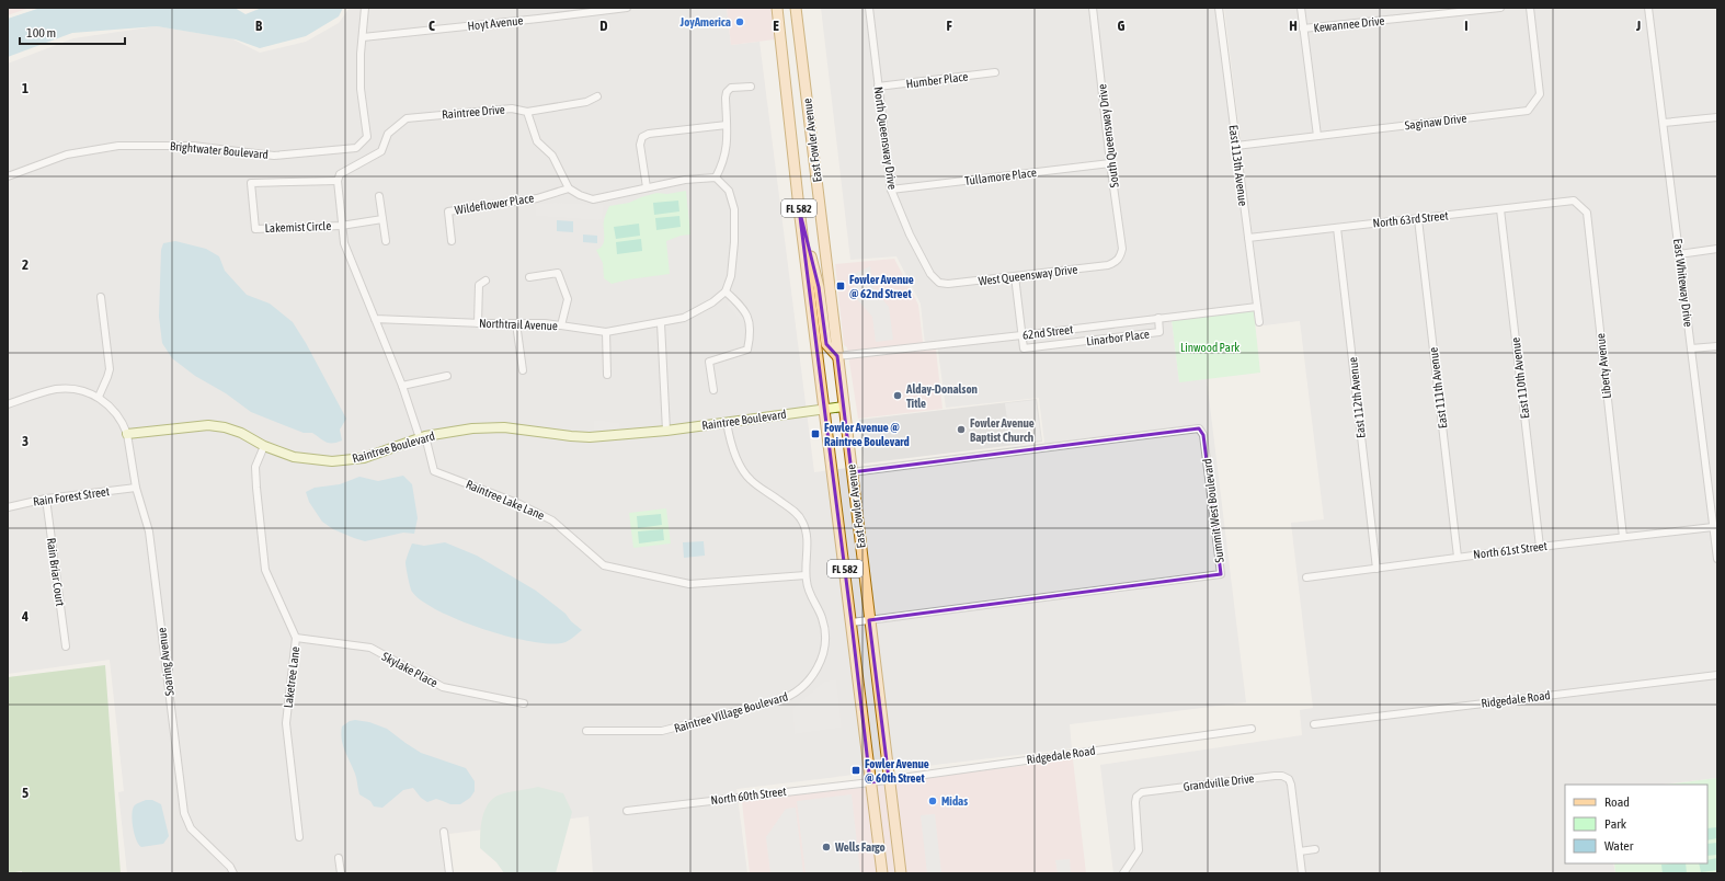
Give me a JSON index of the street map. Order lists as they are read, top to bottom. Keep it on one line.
{"streets":{"main road":["East Fowler Avenue","FL 582"],"street":["Hoyt Avenue","Kewannee Drive","Humber Place","Raintree Drive","Saginaw Drive","South Queensway Drive","North Queensway Drive","Brightwater Boulevard","East 113th Avenue","Tullamore Place","Wildeflower Place","North 63rd Street","Lakemist Circle","West Queensway Drive","East Whiteway Drive","Northtrail Avenue","62nd Street","Linarbor Place","Liberty Avenue","East 110th Avenue","East 111th Avenue","East 112th Avenue","Raintree Boulevard","Rain Forest Street","Raintree Lake Lane","Summit West Boulevard","North 61st Street","Rain Briar Court","Soaring Avenue","Skylake Place","Laketree Lane","Ridgedale Road","Raintree Village Boulevard","Grandville Drive","North 60th Street"]},"crossings":[["Hoyt Avenue","Brightwater Boulevard"],["Humber Place","North Queensway Drive"],["Raintree Drive","Lakemist Circle"],["Saginaw Drive","East 113th Avenue"],["South Queensway Drive","Tullamore Place"],["South Queensway Drive","West Queensway Drive"],["North Queensway Drive","Tullamore Place"],["North Queensway Drive","West Queensway Drive"],["East Fowler Avenue","62nd Street"],["East Fowler Avenue","Raintree Boulevard"],["East Fowler Avenue","Summit West Boulevard"],["East Fowler Avenue","Ridgedale Road"],["East Fowler Avenue","North 60th Street"],["East 113th Avenue","North 63rd Street"],["East 113th Avenue","62nd Street"],["North 63rd Street","Liberty Avenue"],["North 63rd Street","East 110th Avenue"],["North 63rd Street","East 111th Avenue"],["North 63rd Street","East 112th Avenue"],["East Whiteway Drive","North 61st Street"],["62nd Street","Linarbor Place"],["Liberty Avenue","North 61st Street"],["East 110th Avenue","North 61st Street"],["East 111th Avenue","North 61st Street"],["East 112th Avenue","North 61st Street"],["Raintree Boulevard","Raintree Lake Lane"],["Raintree Boulevard","Soaring Avenue"],["Raintree Boulevard","Laketree Lane"],["Raintree Boulevard","Raintree Village Boulevard"],["Rain Forest Street","Rain Briar Court"],["Rain Forest Street","Soaring Avenue"],["Raintree Lake Lane","Raintree Village Boulevard"],["Skylake Place","Laketree Lane"],["Ridgedale Road","North 60th Street"]],"parks":["Linwood Park"],"places":{"other":["JoyAmerica","Alday-Donalson Title","Fowler Avenue Baptist Church","Midas","Wells Fargo"],"transit":["Fowler Avenue @ 62nd Street","Fowler Avenue @ Raintree Boulevard","Fowler Avenue @ 60th Street"]},"legend":["Road","Park","Water"],"scale_bar":"100 m","grid":{"columns":["B","C","D","E","F","G","H","I","J"],"rows":["1","2","3","4","5"]}}
